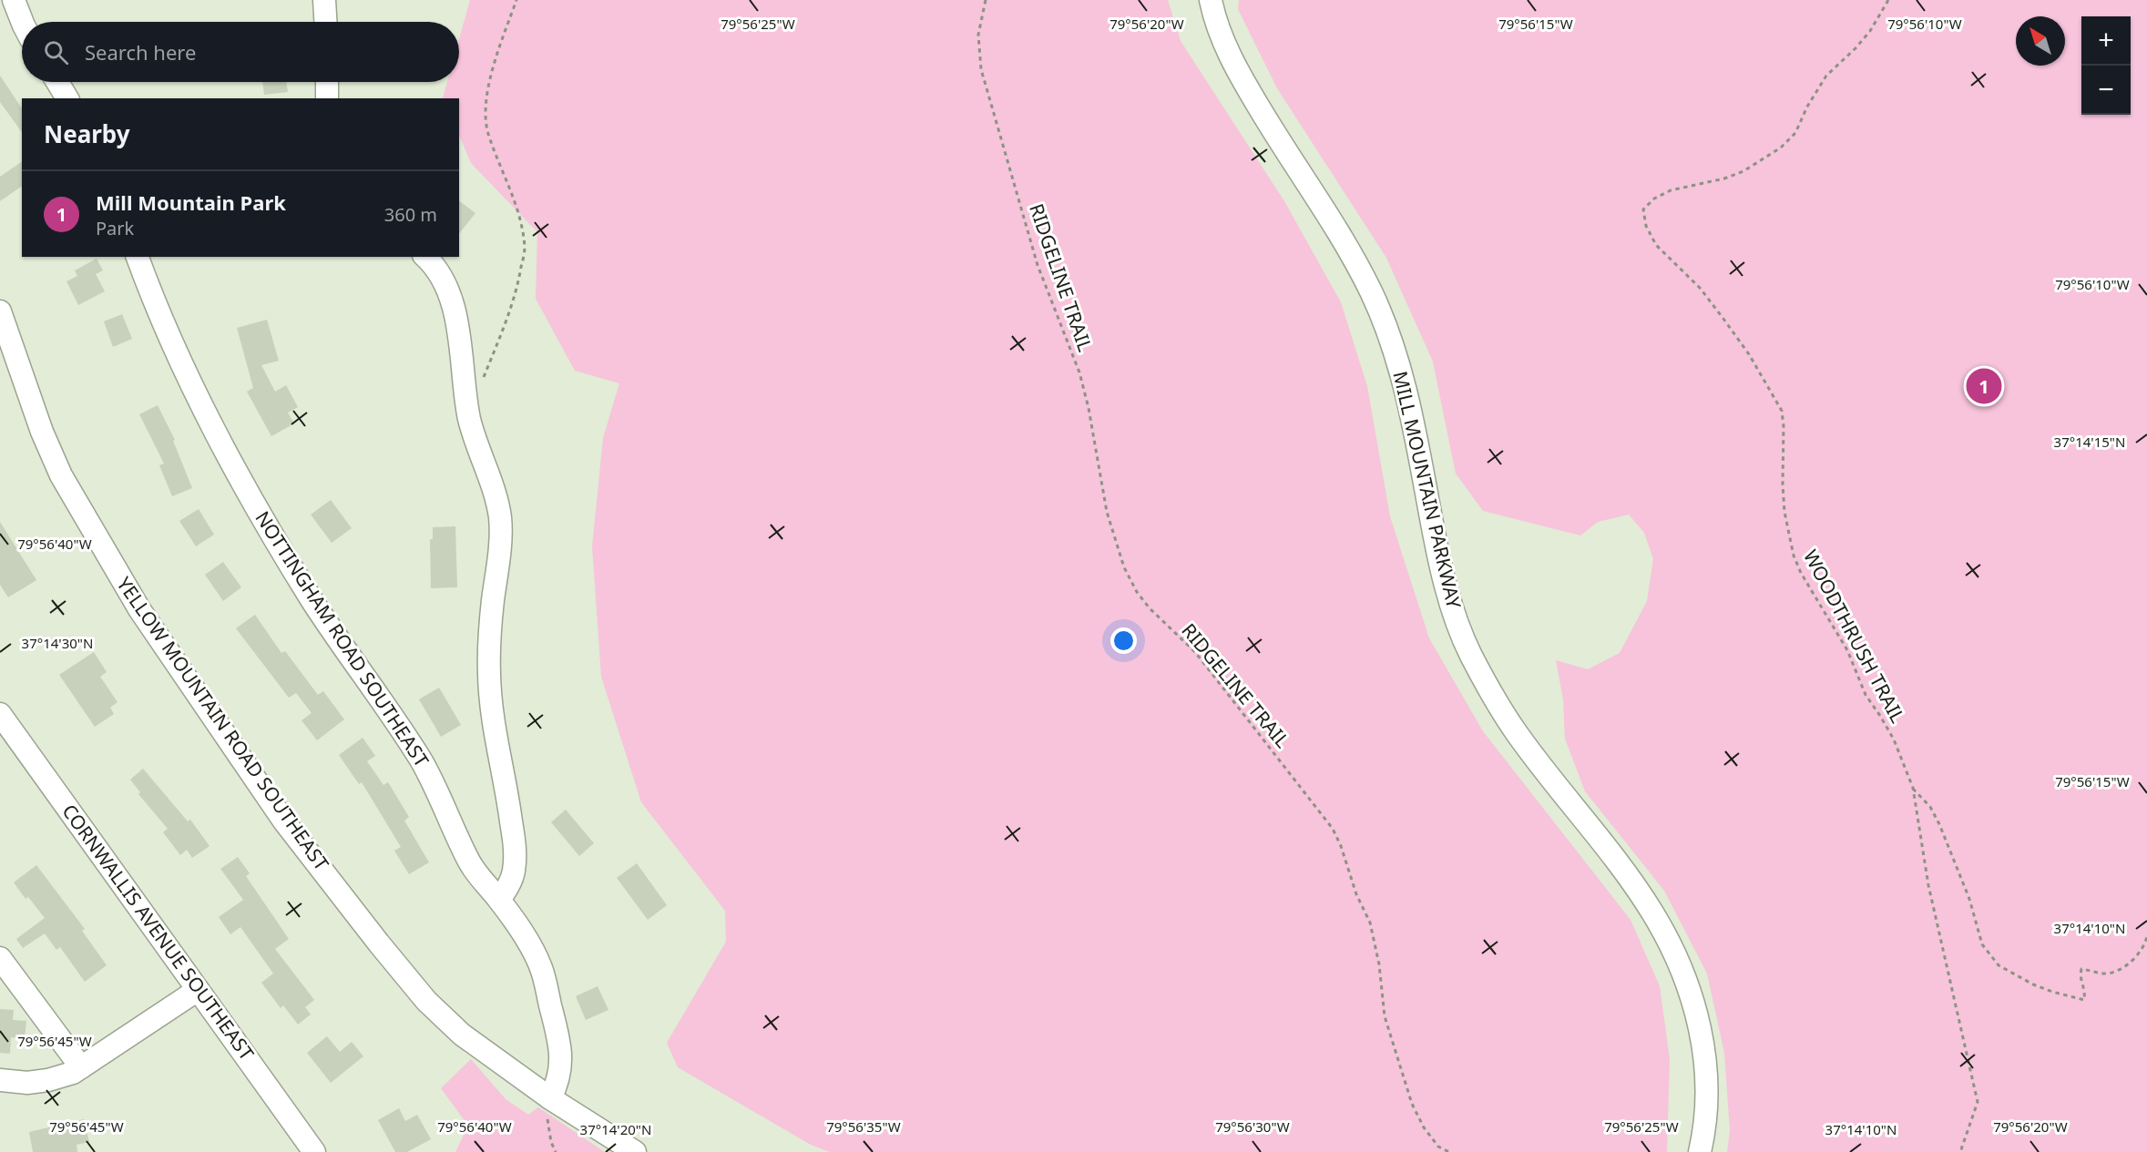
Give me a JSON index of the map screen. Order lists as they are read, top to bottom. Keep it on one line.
{"streets":{"street":["MILL MOUNTAIN PARKWAY","NOTTINGHAM ROAD SOUTHEAST","YELLOW MOUNTAIN ROAD SOUTHEAST","CORNWALLIS AVENUE SOUTHEAST"],"path":["RIDGELINE TRAIL","WOODTHRUSH TRAIL"]},"crossings":[["NOTTINGHAM ROAD SOUTHEAST","YELLOW MOUNTAIN ROAD SOUTHEAST"]],"north":"top left","page":{"map_buttons":["+","−"],"search":"Search here","heading":"Nearby","list":[{"mark":"1","name":"Mill Mountain Park","note":"Park","value":"360 m"}],"pins":"1"},"coordinates":["79°56'20\"W","79°56'25\"W","79°56'15\"W","79°56'10\"W","37°14'15\"N","79°56'40\"W","37°14'30\"N","37°14'10\"N","79°56'45\"W","79°56'35\"W","79°56'30\"W","37°14'20\"N"]}
